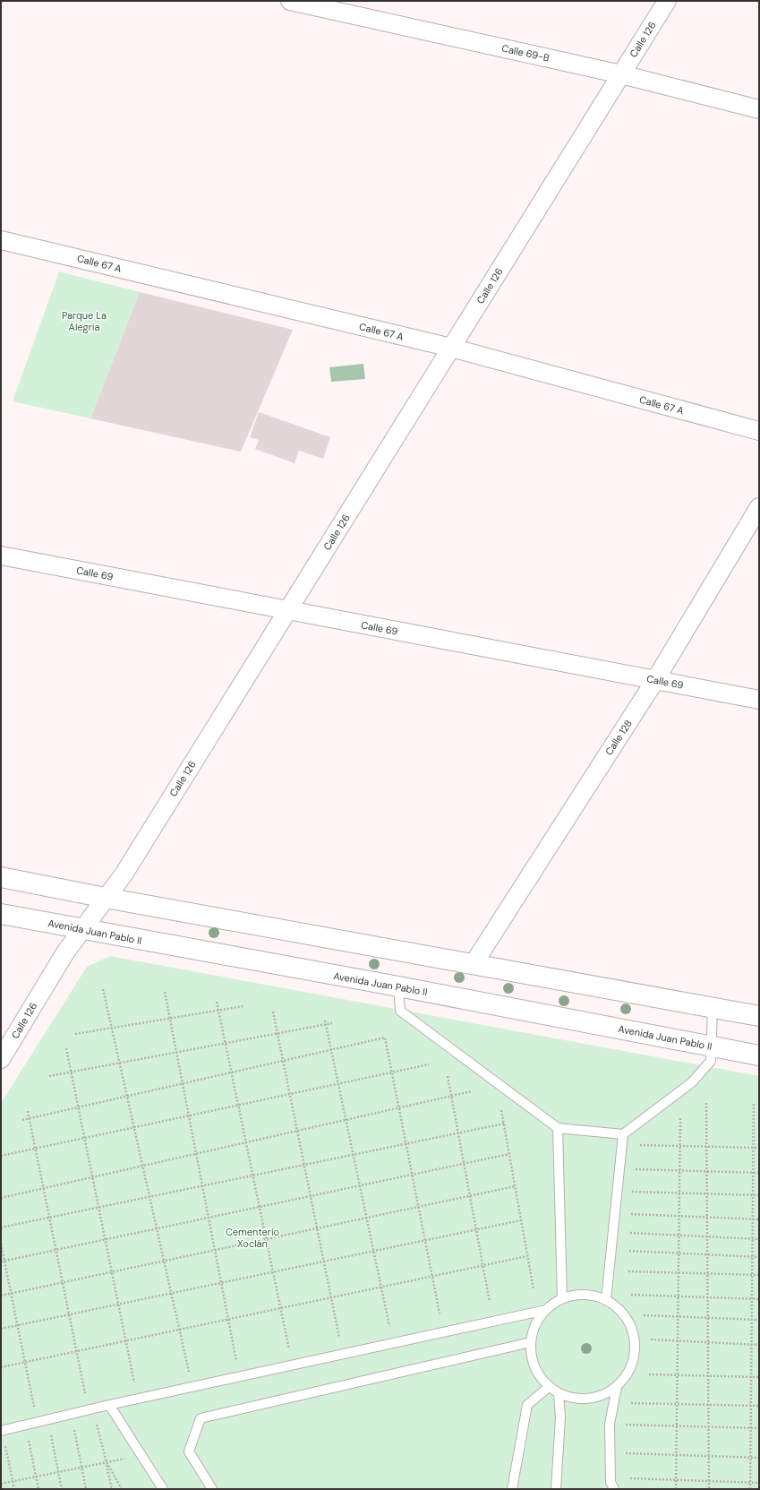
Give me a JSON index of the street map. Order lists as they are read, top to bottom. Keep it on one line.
{"streets":{"main road":["Avenida Juan Pablo II"],"street":["Calle 126","Calle 69-B","Calle 67 A","Calle 69","Calle 128"]},"crossings":[["Calle 126","Calle 69-B"],["Calle 126","Calle 67 A"],["Calle 126","Calle 69"],["Calle 126","Avenida Juan Pablo II"],["Calle 69","Calle 128"]],"parks":["Parque La Alegria","Cementerio Xoclán"]}
